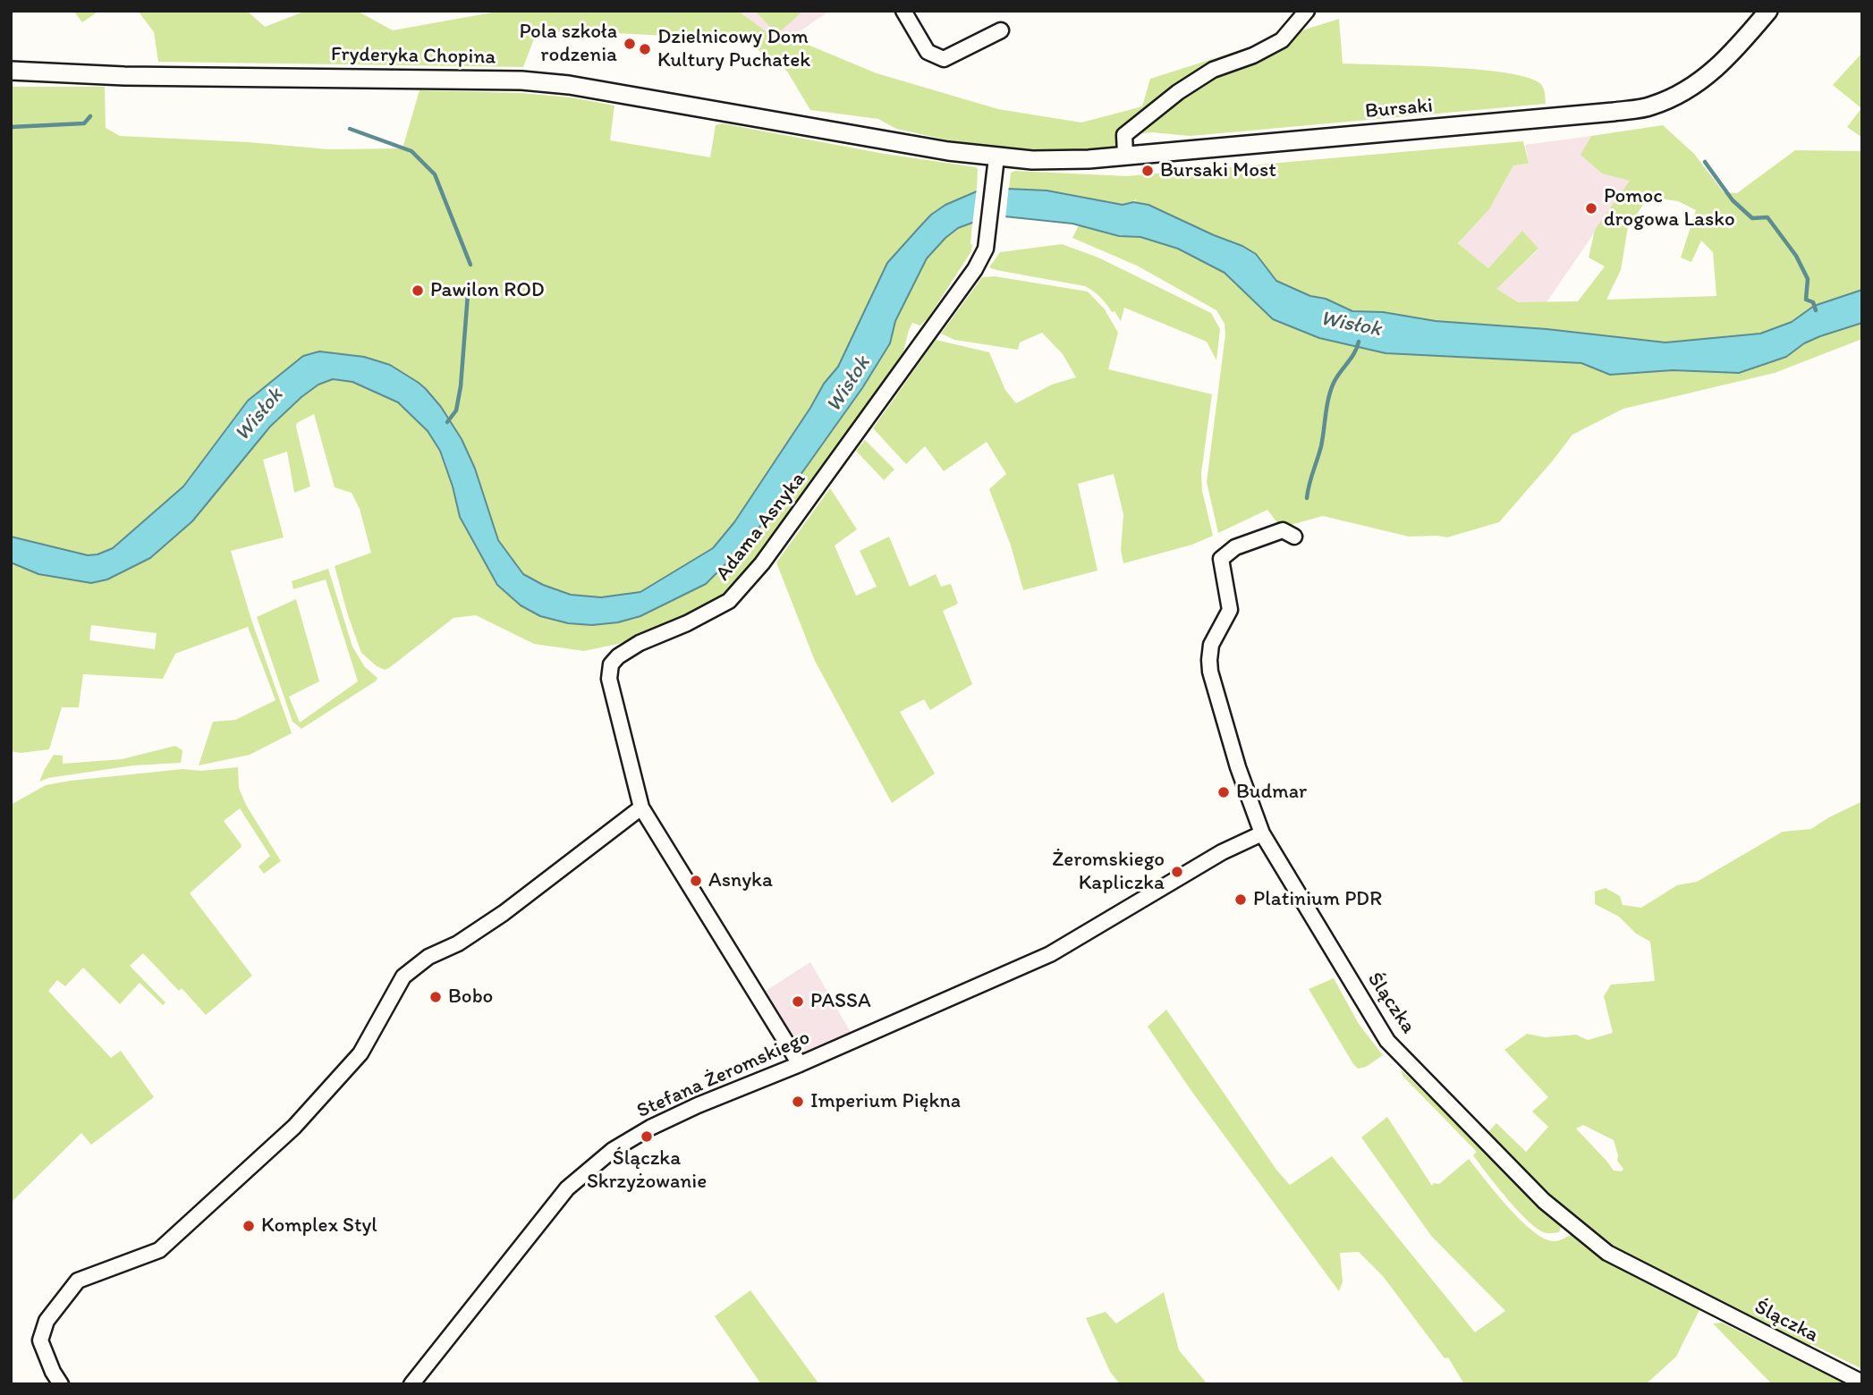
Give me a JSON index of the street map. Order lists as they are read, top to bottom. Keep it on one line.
{"streets":{"street":["Fryderyka Chopina","Bursaki","Adama Asnyka","Ślączka","Stefana Żeromskiego"]},"crossings":[["Fryderyka Chopina","Bursaki"],["Fryderyka Chopina","Adama Asnyka"],["Bursaki","Adama Asnyka"],["Adama Asnyka","Stefana Żeromskiego"],["Ślączka","Stefana Żeromskiego"]],"water":["Wisłok"],"places":["Pola szkoła rodzenia","Dzielnicowy Dom Kultury Puchatek","Bursaki Most","Pomoc drogowa Lasko","Pawilon ROD","Budmar","Żeromskiego Kapliczka","Asnyka","Platinium PDR","Bobo","PASSA","Imperium Piękna","Ślączka Skrzyżowanie","Komplex Styl"]}
